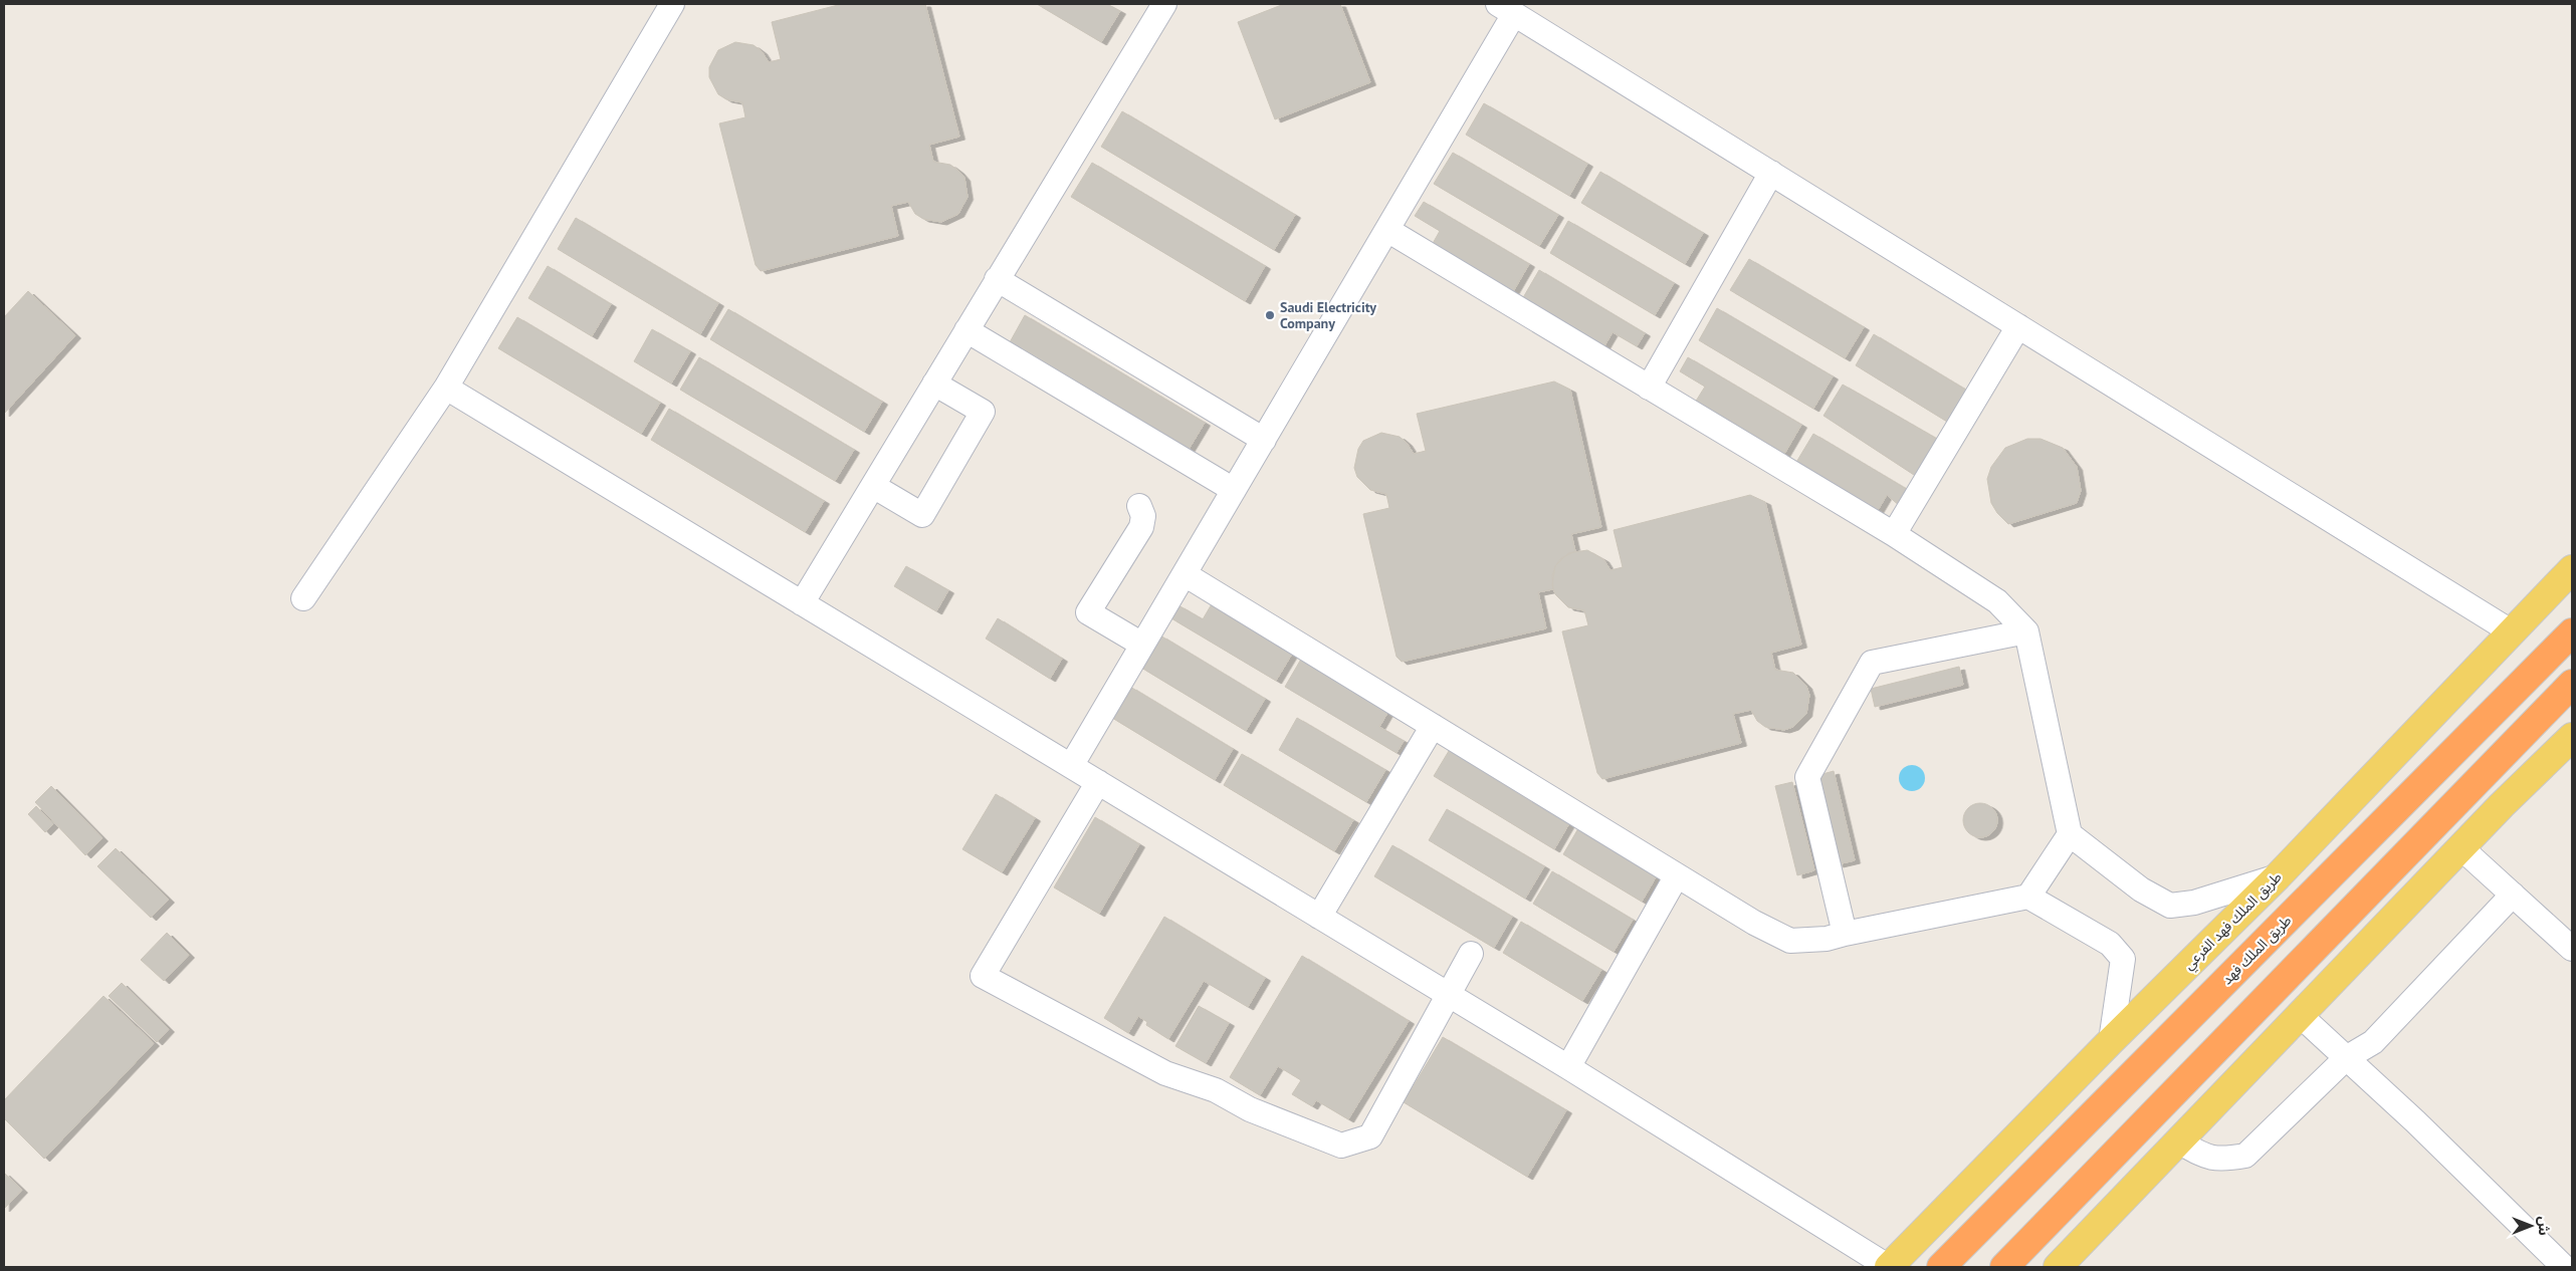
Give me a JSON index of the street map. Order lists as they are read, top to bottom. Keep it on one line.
{"streets":{"highway":["طريق الملك فهد"],"main road":["طريق الملك فهد الفرعي"]},"places":["Saudi Electricity Company"],"north":"right"}
